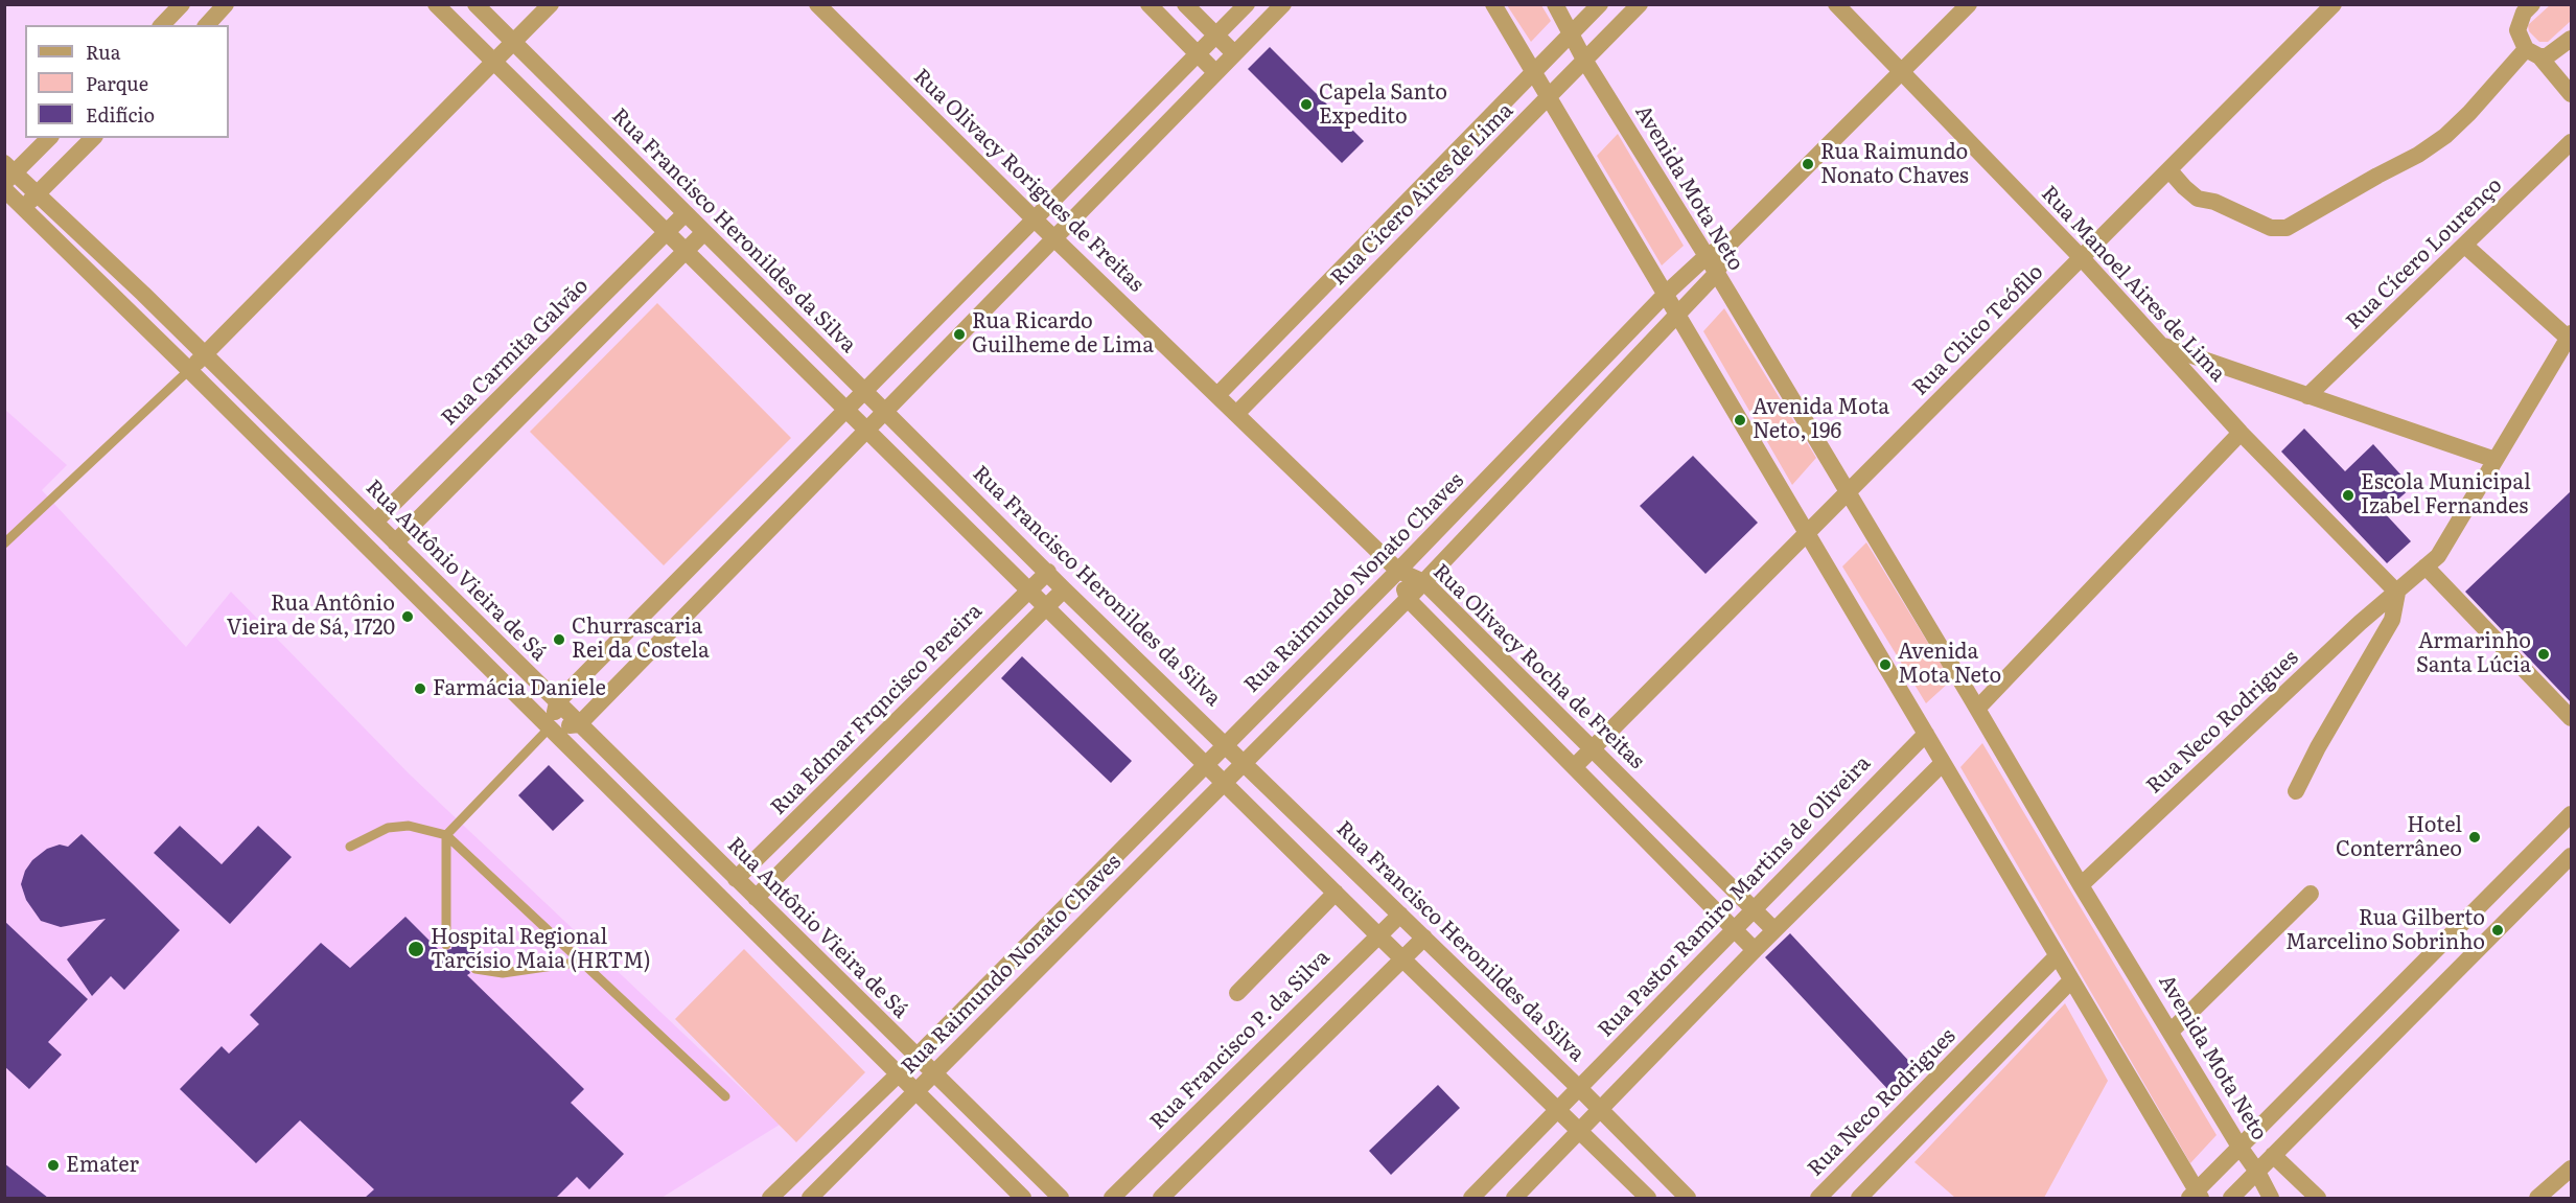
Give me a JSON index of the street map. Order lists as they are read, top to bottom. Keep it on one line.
{"streets":{"street":["Rua Olivacy Rorigues de Freitas","Avenida Mota Neto","Rua Cícero Aires de Lima","Rua Francisco Heronildes da Silva","Rua Cícero Lourenço","Rua Manoel Aires de Lima","Rua Chico Teófilo","Rua Carmita Galvão","Rua Antônio Vieira de Sá","Rua Raimundo Nonato Chaves","Rua Olivacy Rocha de Freitas","Rua Edmar Frqncisco Pereira","Rua Neco Rodrigues","Rua Pastor Ramiro Martins de Oliveira","Rua Francisco P. da Silva"]},"crossings":[["Rua Olivacy Rorigues de Freitas","Rua Cícero Aires de Lima"],["Rua Olivacy Rorigues de Freitas","Rua Raimundo Nonato Chaves"],["Rua Olivacy Rorigues de Freitas","Rua Olivacy Rocha de Freitas"],["Avenida Mota Neto","Rua Cícero Aires de Lima"],["Avenida Mota Neto","Rua Chico Teófilo"],["Avenida Mota Neto","Rua Raimundo Nonato Chaves"],["Avenida Mota Neto","Rua Neco Rodrigues"],["Rua Francisco Heronildes da Silva","Rua Carmita Galvão"],["Rua Francisco Heronildes da Silva","Rua Raimundo Nonato Chaves"],["Rua Francisco Heronildes da Silva","Rua Edmar Frqncisco Pereira"],["Rua Francisco Heronildes da Silva","Rua Pastor Ramiro Martins de Oliveira"],["Rua Francisco Heronildes da Silva","Rua Francisco P. da Silva"],["Rua Manoel Aires de Lima","Rua Chico Teófilo"],["Rua Manoel Aires de Lima","Rua Raimundo Nonato Chaves"],["Rua Manoel Aires de Lima","Rua Neco Rodrigues"],["Rua Chico Teófilo","Rua Olivacy Rocha de Freitas"],["Rua Carmita Galvão","Rua Antônio Vieira de Sá"],["Rua Antônio Vieira de Sá","Rua Raimundo Nonato Chaves"],["Rua Antônio Vieira de Sá","Rua Edmar Frqncisco Pereira"],["Rua Raimundo Nonato Chaves","Rua Olivacy Rocha de Freitas"],["Rua Olivacy Rocha de Freitas","Rua Pastor Ramiro Martins de Oliveira"]],"places":["Capela Santo Expedito","Rua Raimundo Nonato Chaves","Rua Ricardo Guilheme de Lima","Avenida Mota Neto, 196","Escola Municipal Izabel Fernandes","Rua Antônio Vieira de Sá, 1720","Churrascaria Rei da Costela","Armarinho Santa Lúcia","Avenida Mota Neto","Farmácia Daniele","Hotel Conterrâneo","Rua Gilberto Marcelino Sobrinho","Hospital Regional Tarcísio Maia (HRTM)","Emater"],"legend":["Rua","Parque","Edifício"]}
